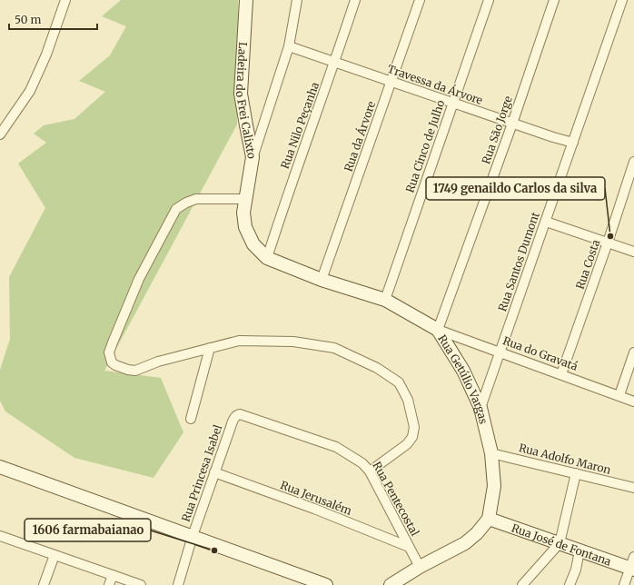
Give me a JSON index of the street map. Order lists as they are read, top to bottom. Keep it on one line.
{"streets":{"street":["Travessa da Árvore","Ladeira do Frei Calixto","Rua Nilo Peçanha","Rua São Jorge","Rua da Árvore","Rua Cinco de Julho","Rua Santos Dumont","Rua Costa","Rua do Gravatá","Rua Getúlio Vargas","Rua Adolfo Maron","Rua Princesa Isabel","Rua Jerusalém","Rua Pentecostal","Rua José de Fontana"]},"crossings":[["Travessa da Árvore","Rua Nilo Peçanha"],["Travessa da Árvore","Rua São Jorge"],["Travessa da Árvore","Rua da Árvore"],["Travessa da Árvore","Rua Cinco de Julho"],["Travessa da Árvore","Rua Santos Dumont"],["Ladeira do Frei Calixto","Rua Getúlio Vargas"],["Rua Nilo Peçanha","Rua Getúlio Vargas"],["Rua São Jorge","Rua do Gravatá"],["Rua São Jorge","Rua Getúlio Vargas"],["Rua da Árvore","Rua Getúlio Vargas"],["Rua Cinco de Julho","Rua Getúlio Vargas"],["Rua Santos Dumont","Rua do Gravatá"],["Rua Santos Dumont","Rua Getúlio Vargas"],["Rua Costa","Rua do Gravatá"],["Rua do Gravatá","Rua Getúlio Vargas"],["Rua Getúlio Vargas","Rua Adolfo Maron"],["Rua Getúlio Vargas","Rua Pentecostal"],["Rua Getúlio Vargas","Rua José de Fontana"],["Rua Princesa Isabel","Rua Jerusalém"],["Rua Princesa Isabel","Rua Pentecostal"],["Rua Jerusalém","Rua Pentecostal"]],"places":["1749 genaildo Carlos da silva","1606 farmabaianao"],"scale_bar":"50 m"}
